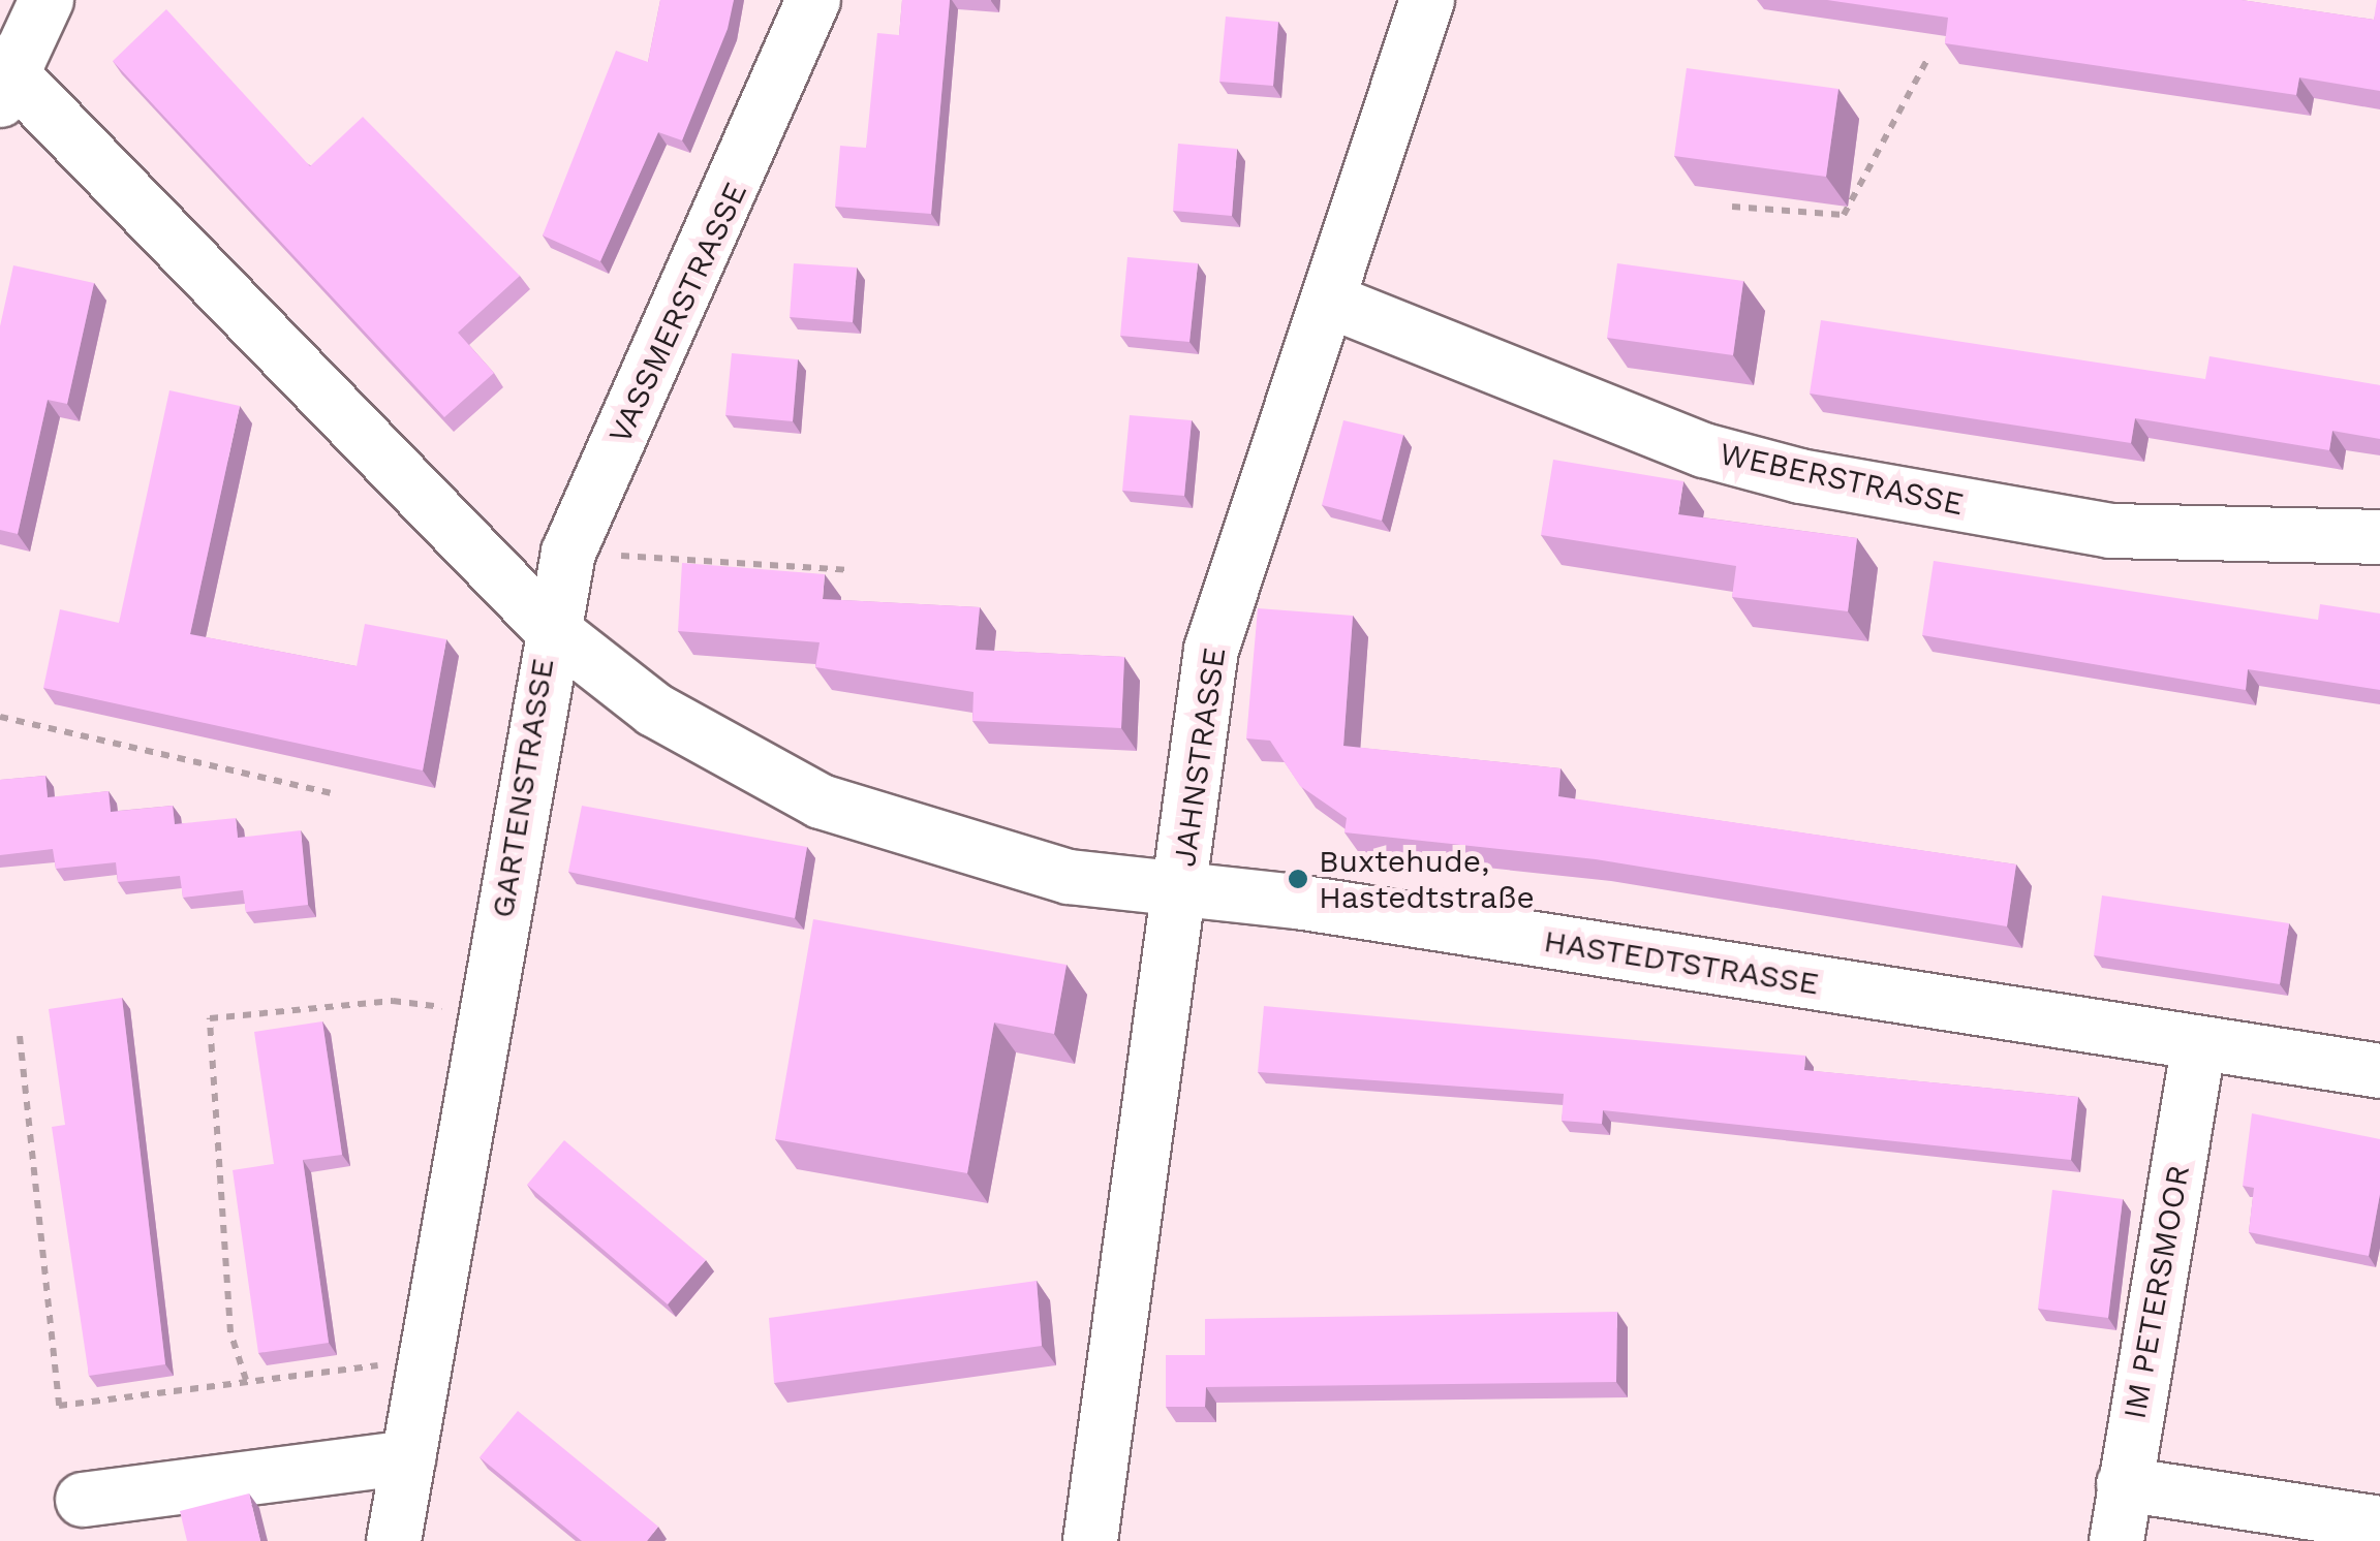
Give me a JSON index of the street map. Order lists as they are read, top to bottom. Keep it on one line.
{"streets":{"street":["VASSMERSTRASSE","WEBERSTRASSE","JAHNSTRASSE","GARTENSTRASSE","HASTEDTSTRASSE","IM PETERSMOOR"]},"crossings":[["VASSMERSTRASSE","GARTENSTRASSE"],["VASSMERSTRASSE","HASTEDTSTRASSE"],["WEBERSTRASSE","JAHNSTRASSE"],["JAHNSTRASSE","HASTEDTSTRASSE"],["GARTENSTRASSE","HASTEDTSTRASSE"],["HASTEDTSTRASSE","IM PETERSMOOR"]],"places":["Buxtehude, Hastedtstraße"]}
